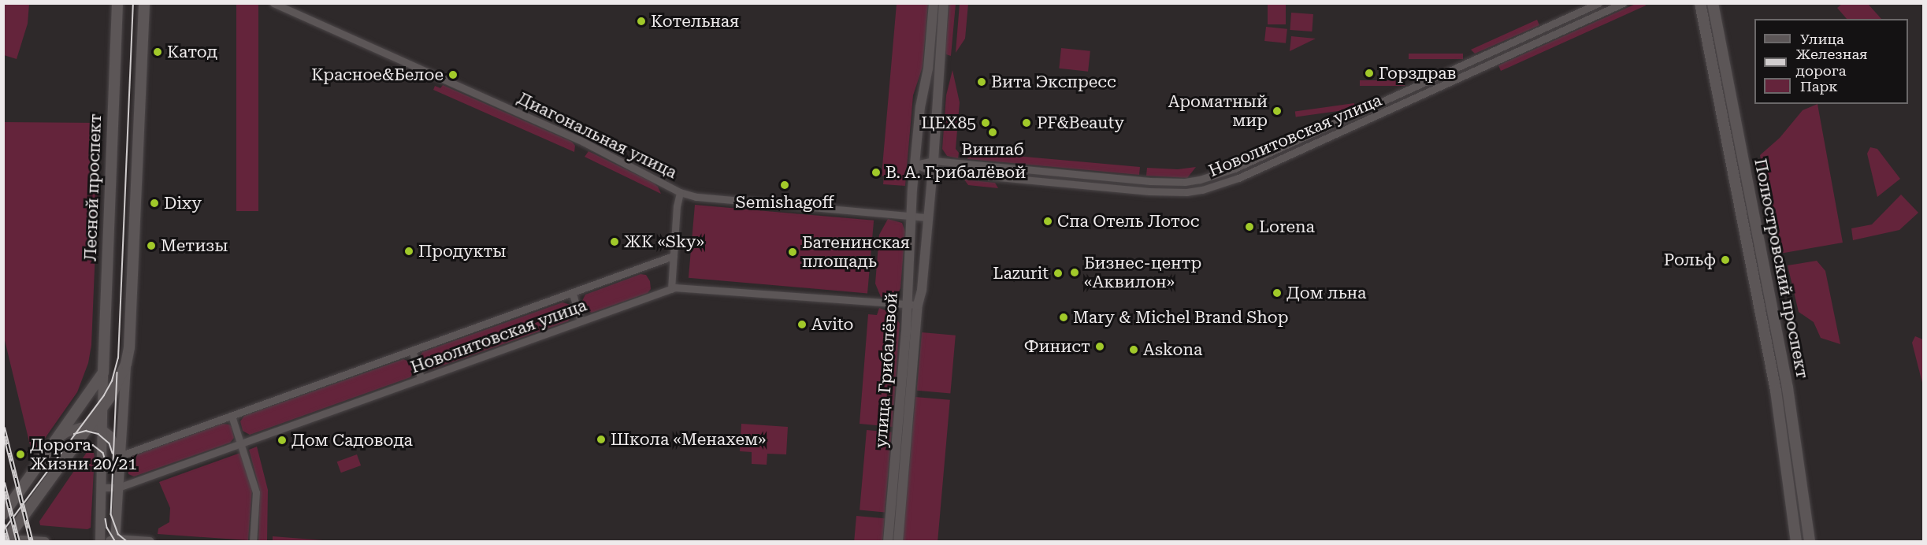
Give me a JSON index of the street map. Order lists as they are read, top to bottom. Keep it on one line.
{"streets":{"main road":["Лесной проспект","Полюстровский проспект"],"street":["Диагональная улица","Новолитовская улица","улица Грибалёвой"]},"crossings":[["Диагональная улица","улица Грибалёвой"],["Новолитовская улица","Лесной проспект"],["Новолитовская улица","улица Грибалёвой"]],"places":["Котельная","Катод","Горздрав","Красное&Белое","Вита Экспресс","Ароматный мир","ЦЕХ85","PF&Beauty","Винлаб","В. А. Грибалёвой","Semishagoff","Dixy","Спа Отель Лотос","Lorena","ЖК «Sky»","Метизы","Продукты","Батенинская площадь","Рольф","Бизнес-центр «Аквилон»","Lazurit","Дом льна","Mary & Michel Brand Shop","Avito","Финист","Askona","Школа «Менахем»","Дом Садовода","Дорога Жизни 20/21"],"legend":["Улица","Железная дорога","Парк"]}
